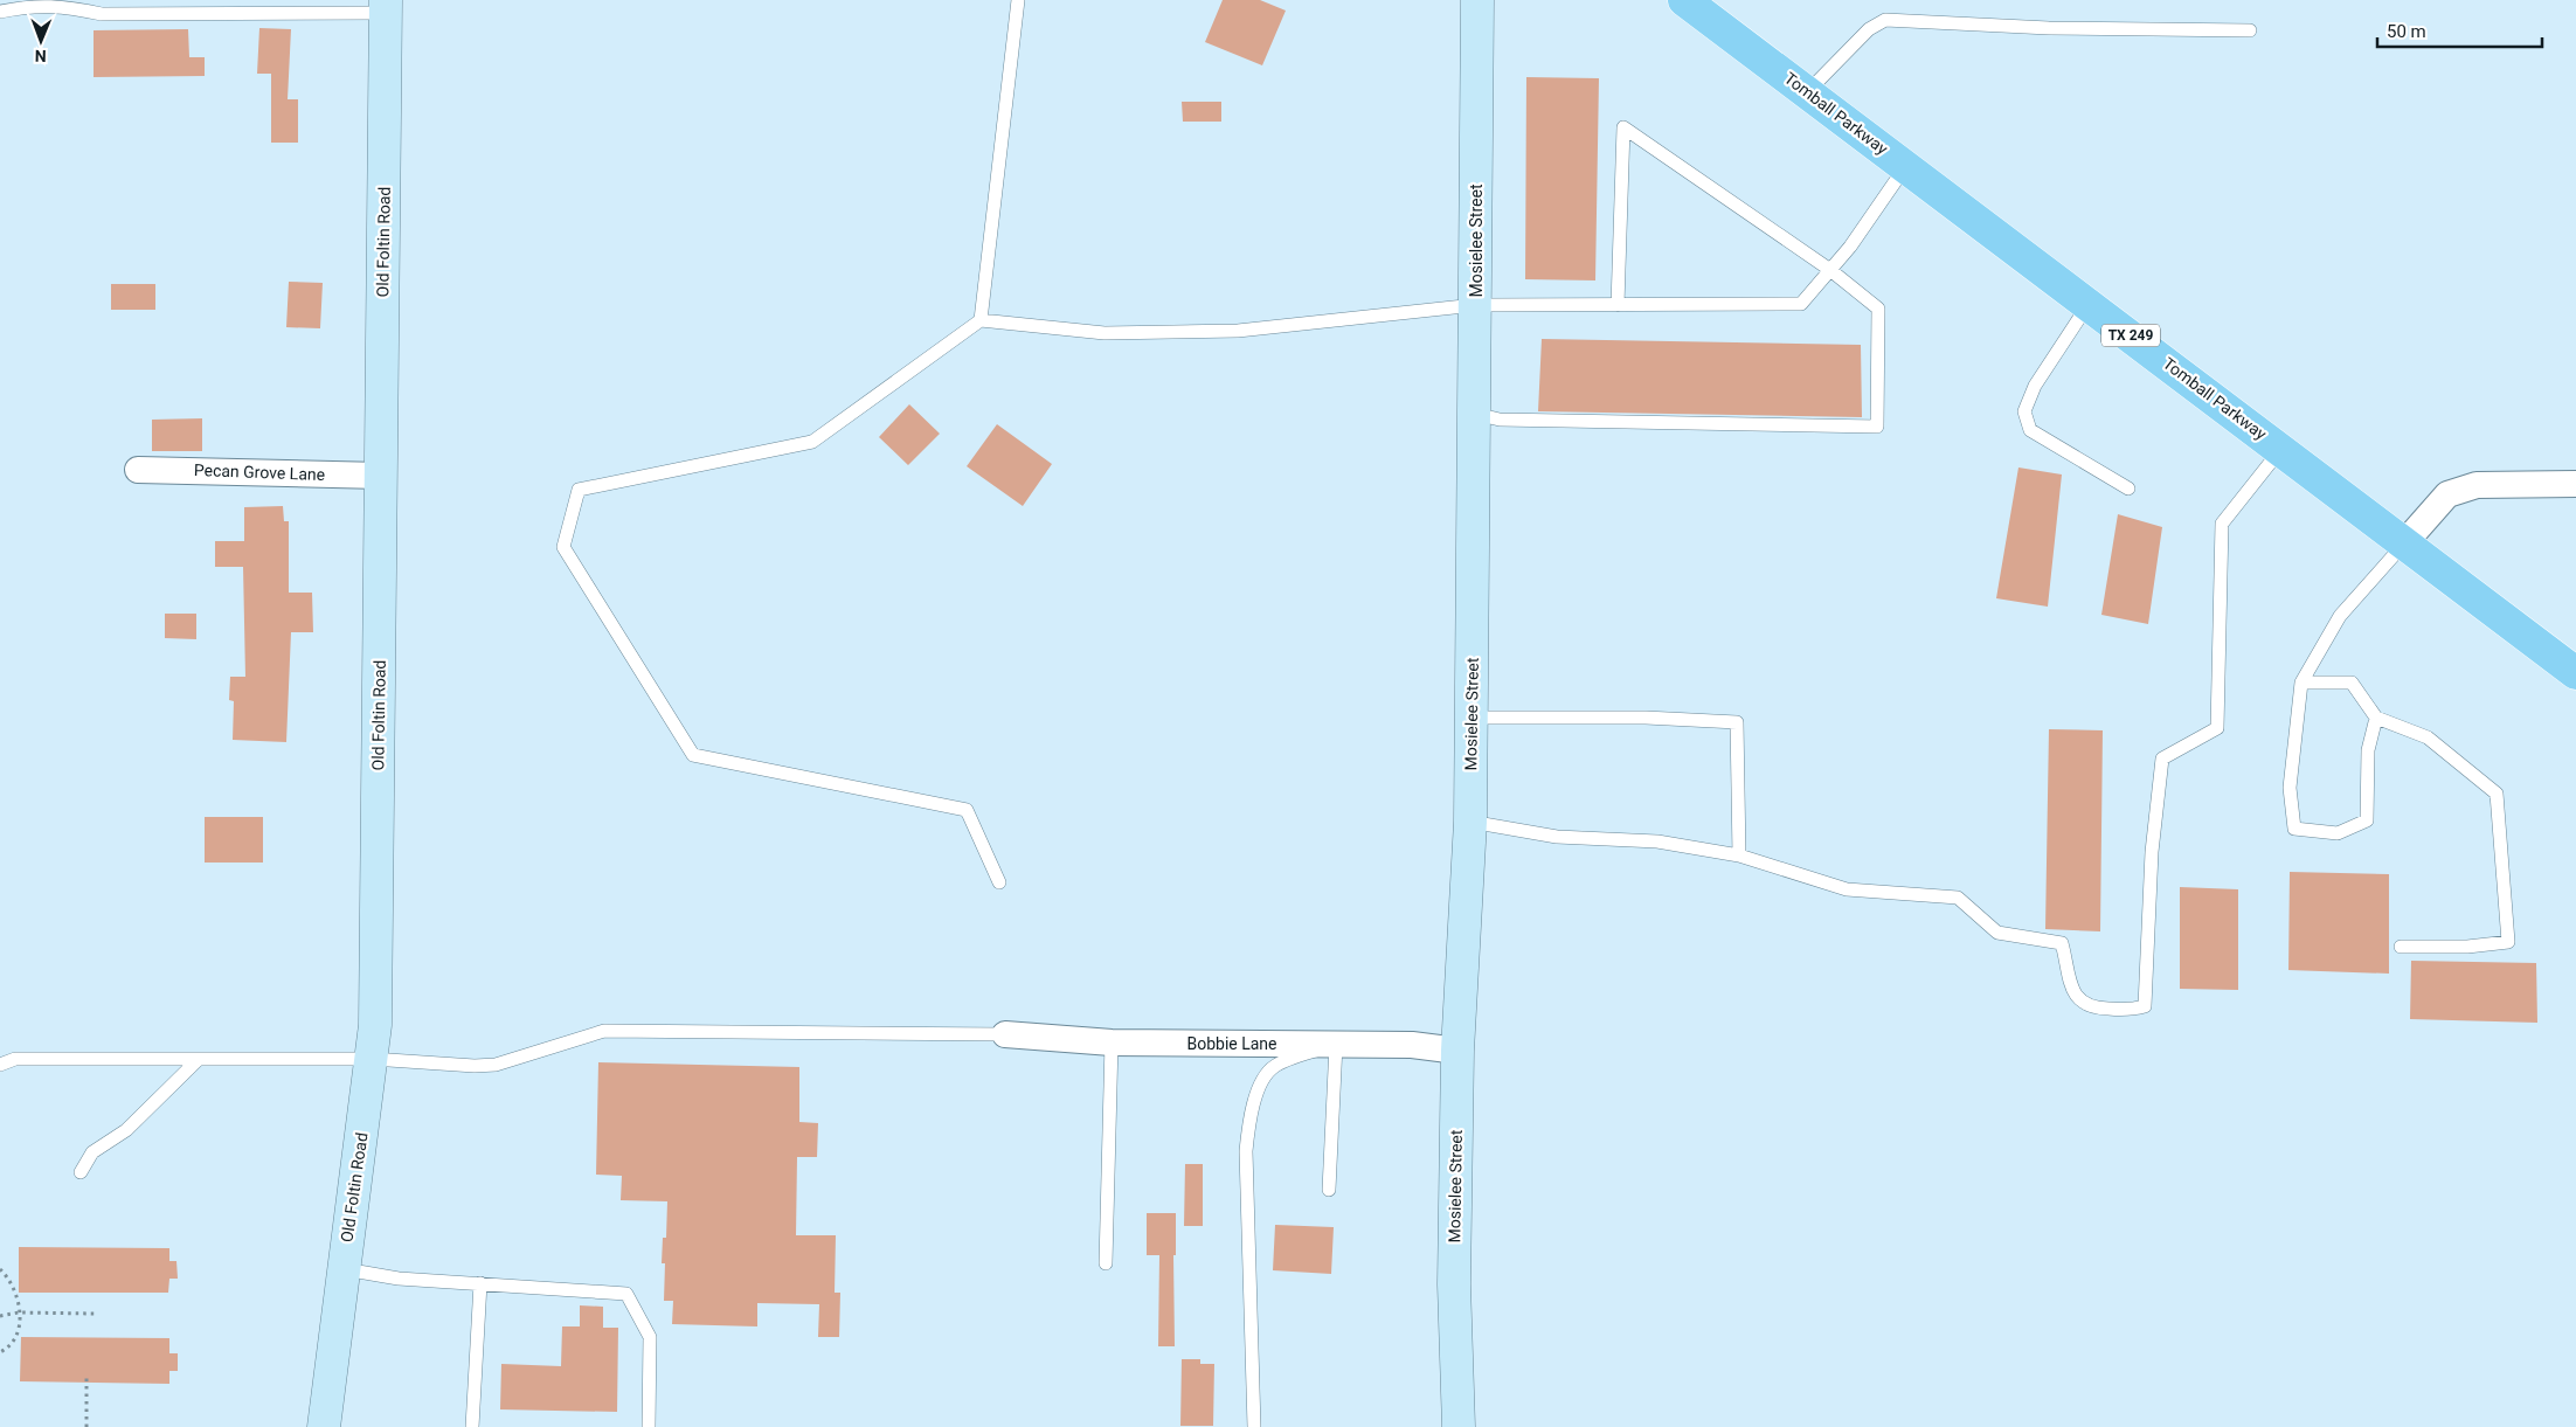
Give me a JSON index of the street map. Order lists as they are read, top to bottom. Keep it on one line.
{"streets":{"main road":["Tomball Parkway","TX 249"],"street":["Mosielee Street","Old Foltin Road","Pecan Grove Lane","Bobbie Lane"]},"crossings":[["Mosielee Street","Bobbie Lane"],["Old Foltin Road","Pecan Grove Lane"]],"scale_bar":"50 m","north":"bottom"}
